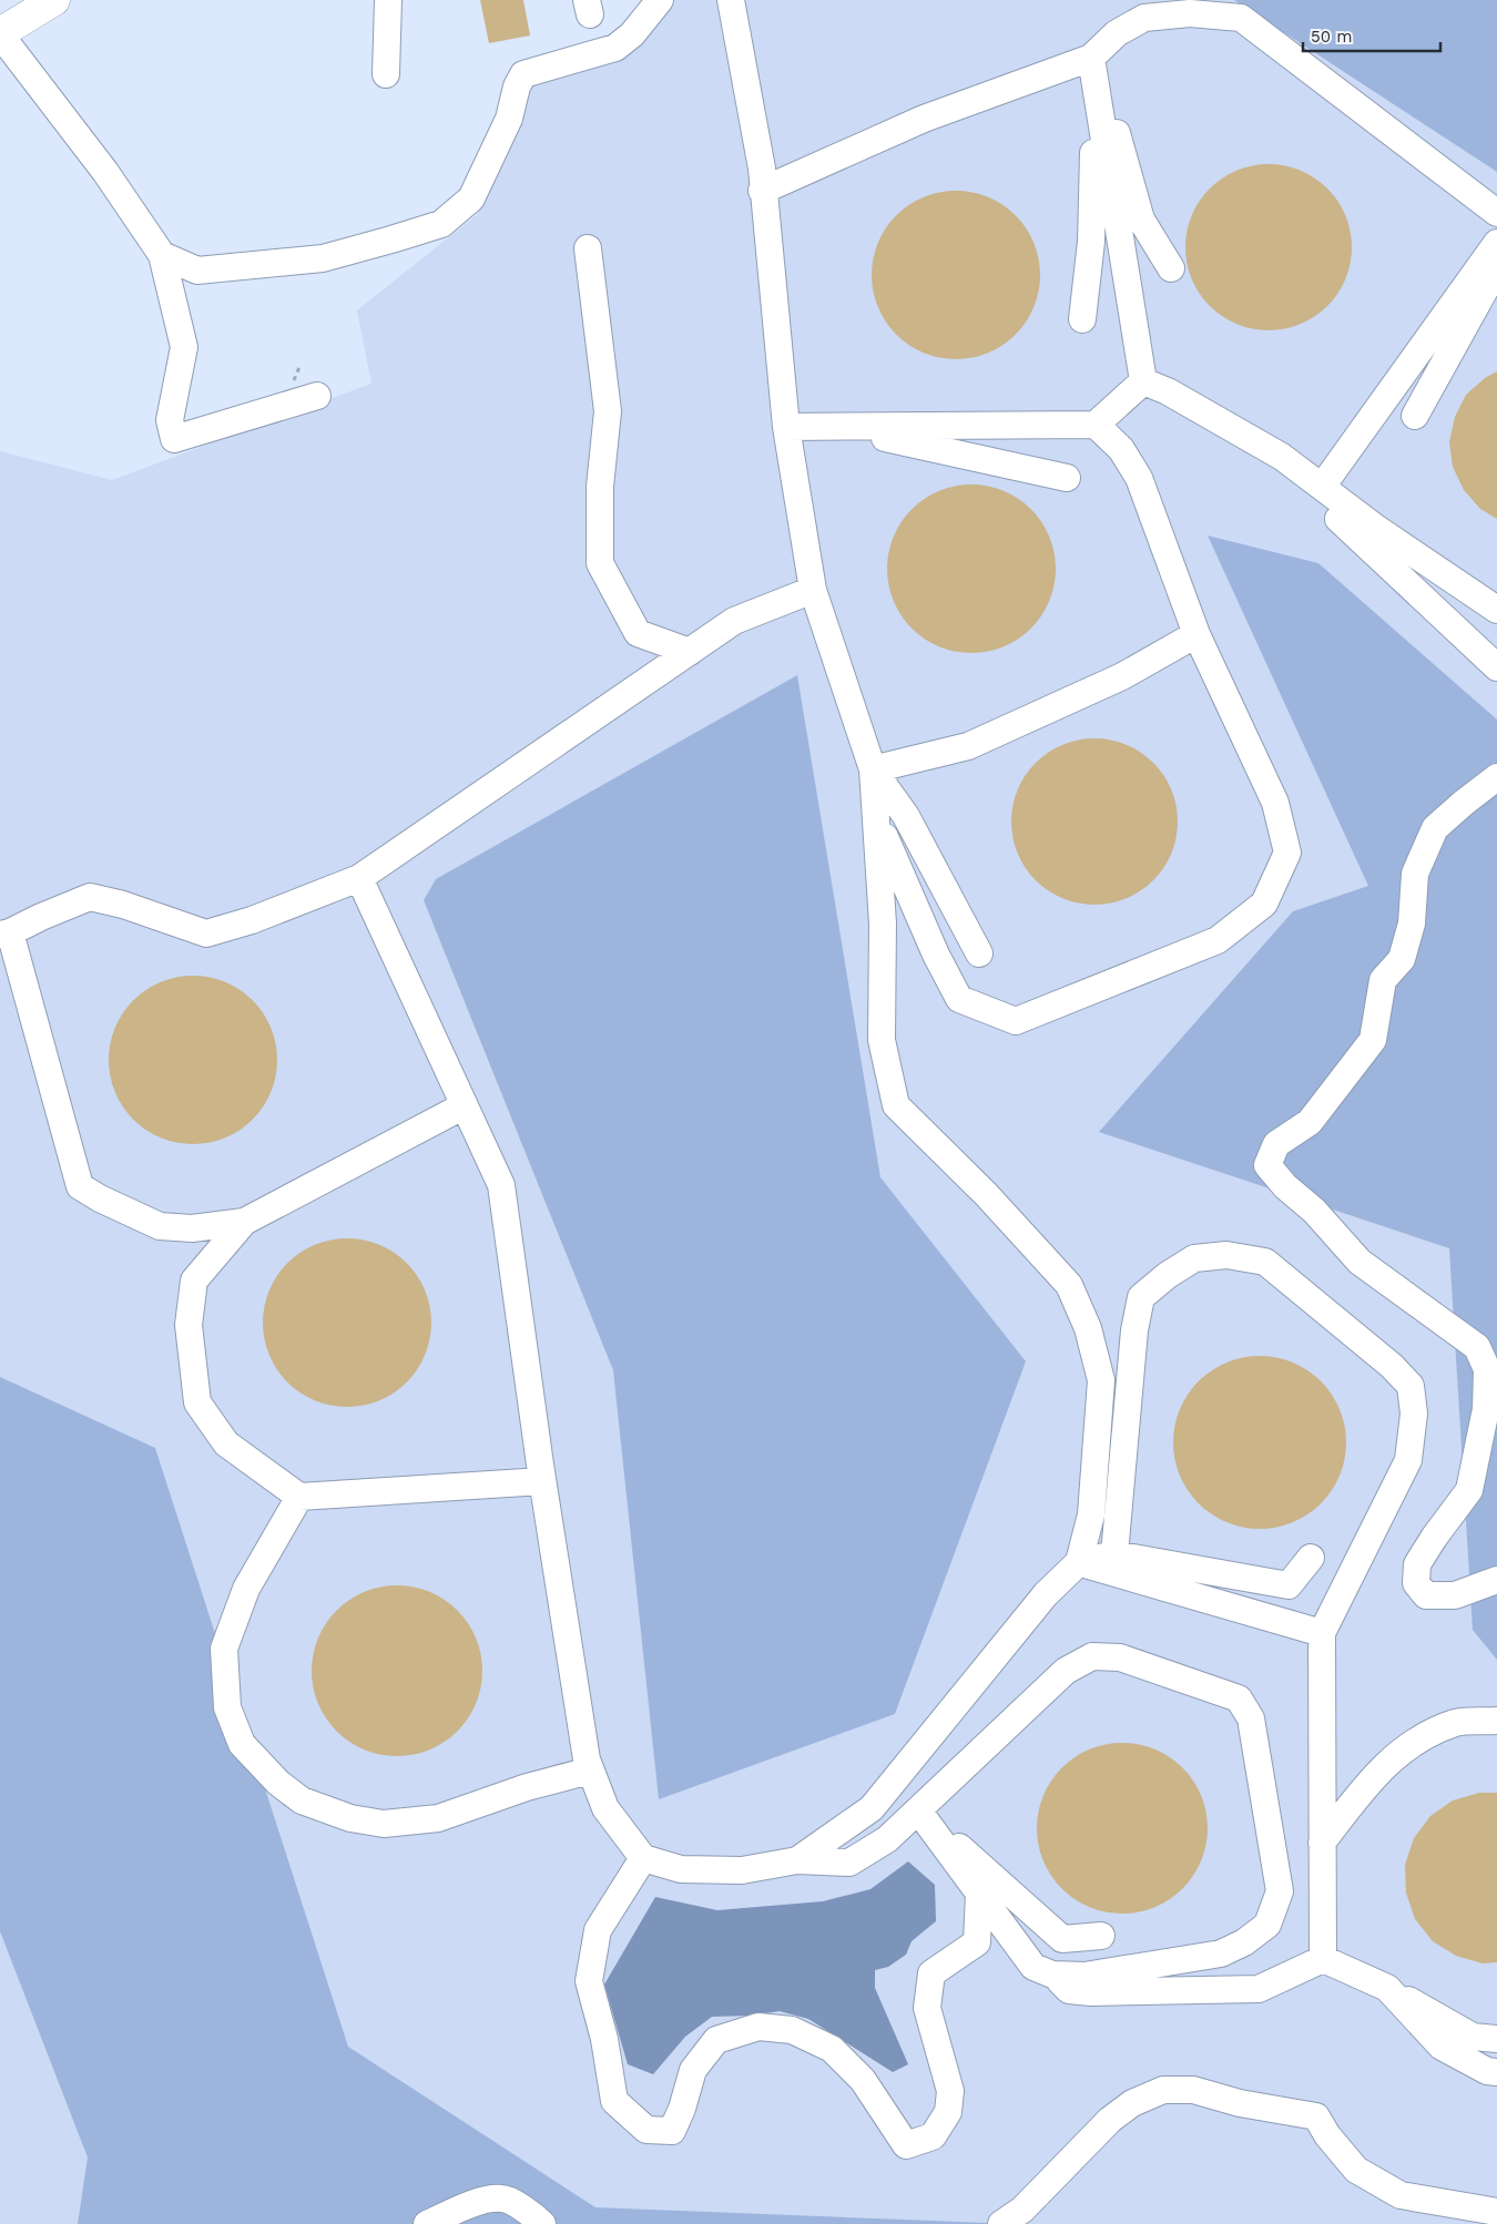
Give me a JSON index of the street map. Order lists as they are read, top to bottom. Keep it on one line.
{"scale_bar":"50 m"}
